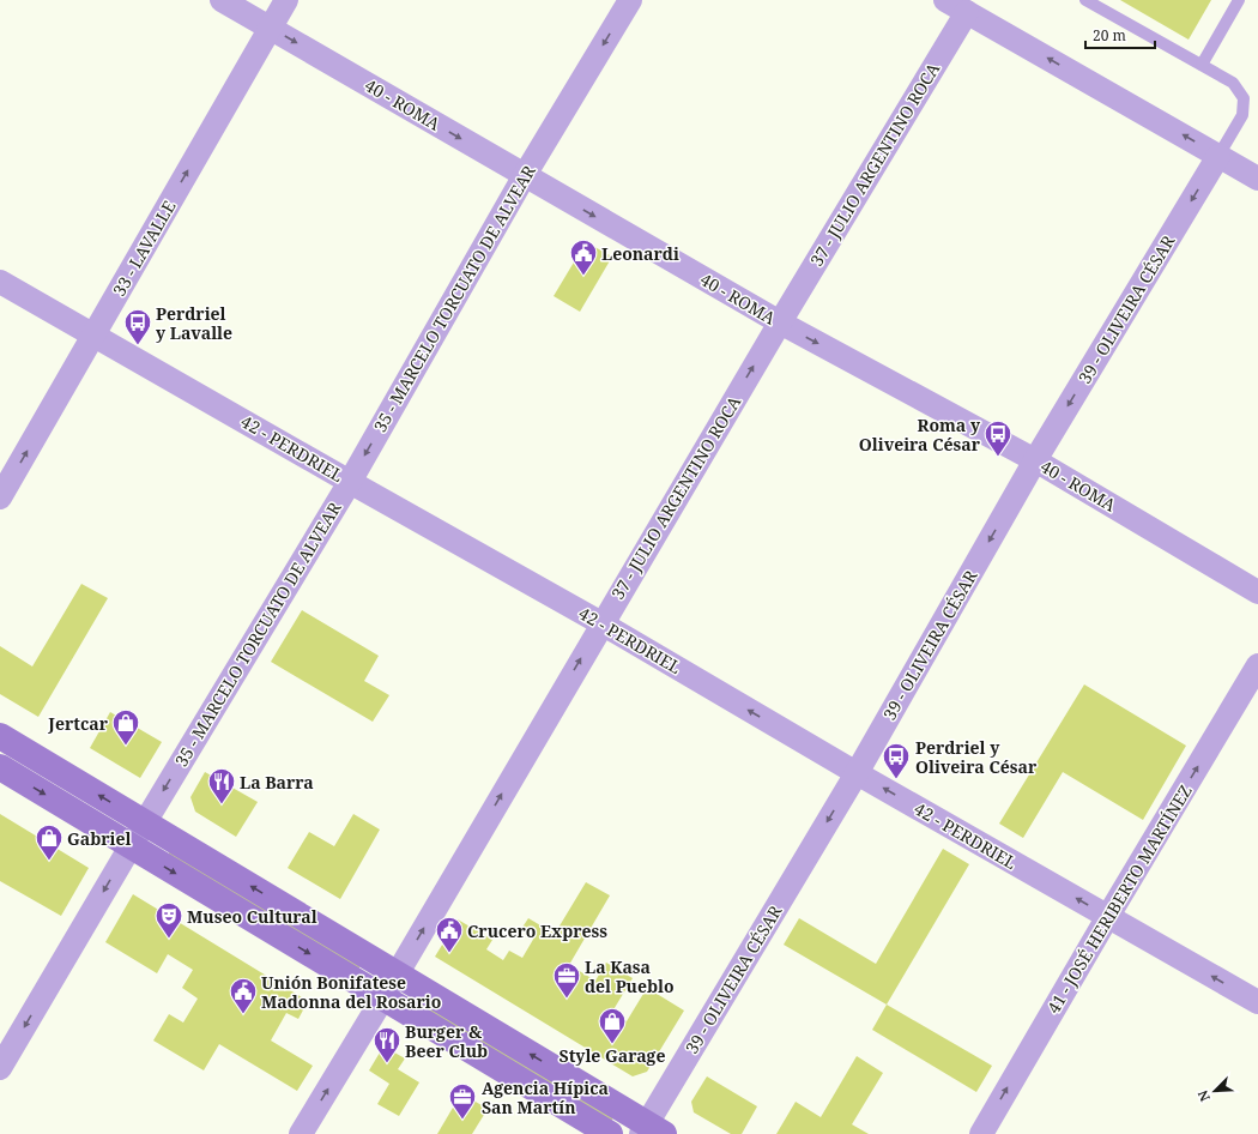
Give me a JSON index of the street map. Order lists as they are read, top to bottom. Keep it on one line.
{"streets":{"street":["40 - ROMA","37 - JULIO ARGENTINO ROCA","33 - LAVALLE","35 - MARCELO TORCUATO DE ALVEAR","39 - OLIVEIRA CÉSAR","42 - PERDRIEL","41 - JOSÉ HERIBERTO MARTÍNEZ"]},"crossings":[["40 - ROMA","37 - JULIO ARGENTINO ROCA"],["40 - ROMA","33 - LAVALLE"],["40 - ROMA","35 - MARCELO TORCUATO DE ALVEAR"],["40 - ROMA","39 - OLIVEIRA CÉSAR"],["37 - JULIO ARGENTINO ROCA","42 - PERDRIEL"],["33 - LAVALLE","42 - PERDRIEL"],["35 - MARCELO TORCUATO DE ALVEAR","42 - PERDRIEL"],["39 - OLIVEIRA CÉSAR","42 - PERDRIEL"],["42 - PERDRIEL","41 - JOSÉ HERIBERTO MARTÍNEZ"]],"one_way":["40 - ROMA","37 - JULIO ARGENTINO ROCA","33 - LAVALLE","35 - MARCELO TORCUATO DE ALVEAR","39 - OLIVEIRA CÉSAR","42 - PERDRIEL","41 - JOSÉ HERIBERTO MARTÍNEZ"],"places":{"public building":["Leonardi","Crucero Express","Unión Bonifatese Madonna del Rosario"],"bus stop":["Perdriel y Lavalle","Roma y Oliveira César","Perdriel y Oliveira César"],"shop":["Jertcar","Gabriel","Style Garage"],"restaurant":["La Barra","Burger & Beer Club"],"theatre":["Museo Cultural"],"office":["La Kasa del Pueblo","Agencia Hípica San Martín"]},"scale_bar":"20 m","north":"bottom left"}
